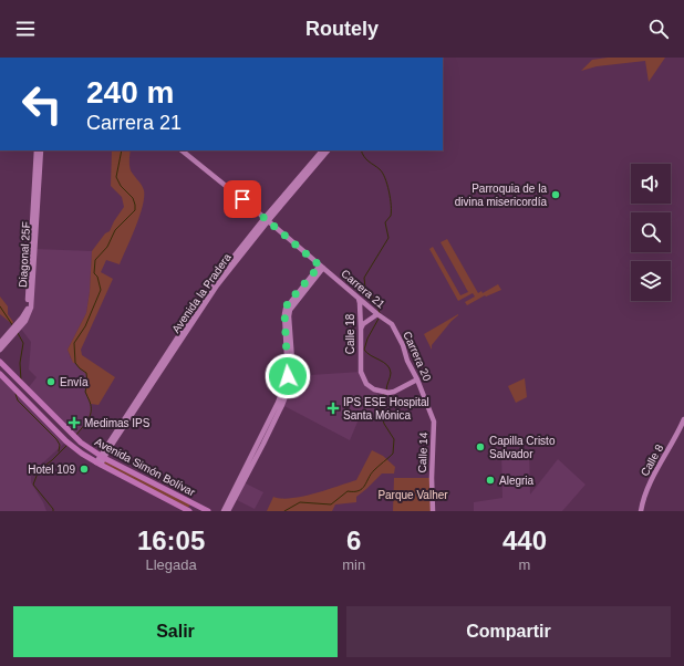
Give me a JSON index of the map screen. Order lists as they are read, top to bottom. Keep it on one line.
{"streets":{"main road":["Avenida Simón Bolívar"],"street":["Diagonal 25F","Carrera 21","Avenida la Pradera","Calle 18","Carrera 20","Calle 14","Calle 8"]},"crossings":[["Carrera 21","Avenida la Pradera"],["Carrera 21","Calle 18"],["Carrera 21","Carrera 20"],["Avenida la Pradera","Avenida Simón Bolívar"],["Calle 18","Carrera 20"],["Carrera 20","Calle 14"]],"parks":["Parque Valher"],"places":{"other":["Parroquia de la divina misericordía","Envía","Capilla Cristo Salvador","Hotel 109","Alegria"],"health":["IPS ESE Hospital Santa Mónica","Medimas IPS"]},"page":{"header":"Routely","turn":["240 m","Carrera 21"],"eta":["16:05","Llegada","6","min","440","m"],"buttons":["Salir","Compartir"]}}
